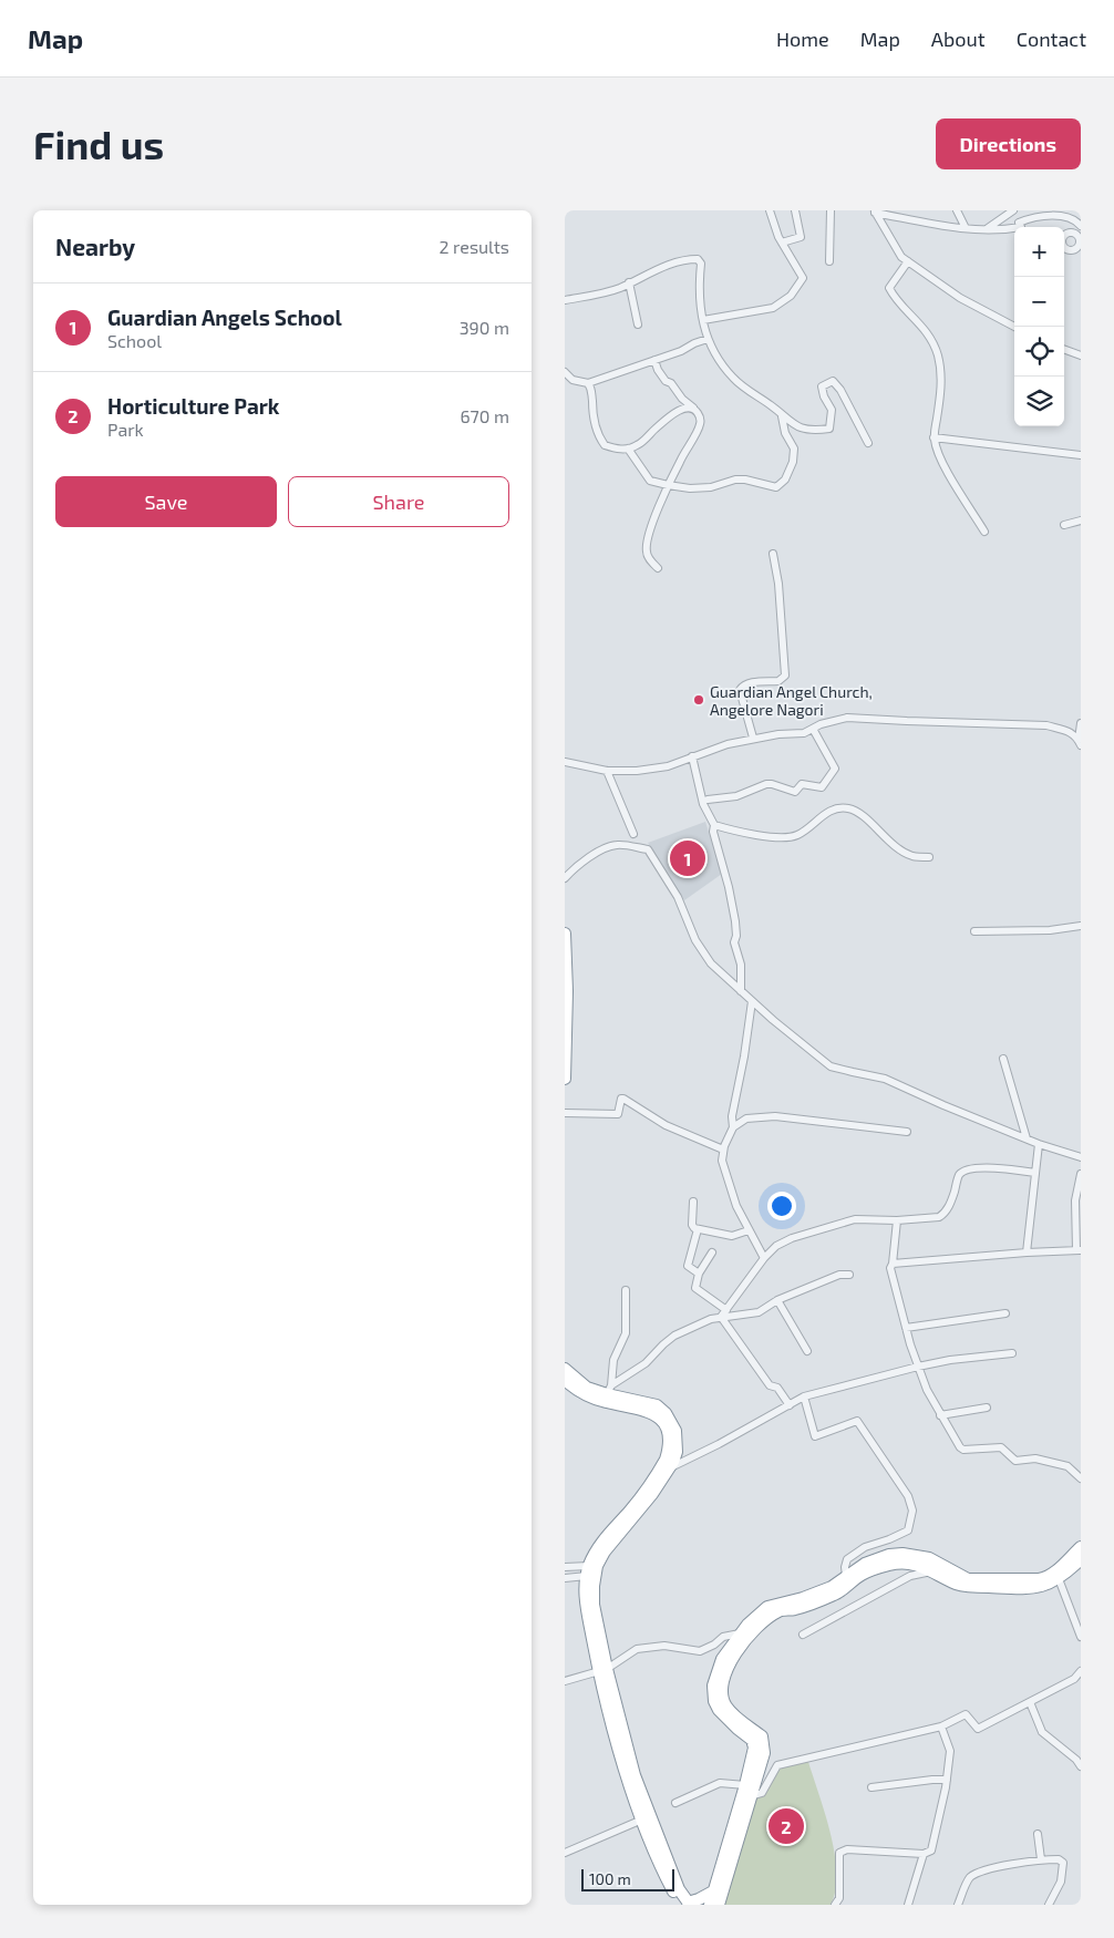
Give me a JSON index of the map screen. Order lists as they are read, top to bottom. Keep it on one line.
{"places":["Guardian Angel Church, Angelore Nagori"],"scale_bar":"100 m","page":{"header":"Map","nav":["Home","Map","About","Contact"],"buttons":["Directions",["Save","Share"]],"title":"Find us","heading":["Nearby","2 results"],"map_buttons":["+","−"],"list":[{"mark":"1","name":"Guardian Angels School","note":"School","value":"390 m"},{"mark":"2","name":"Horticulture Park","note":"Park","value":"670 m"}],"pins":["1","2"],"scale":"100 m"}}
